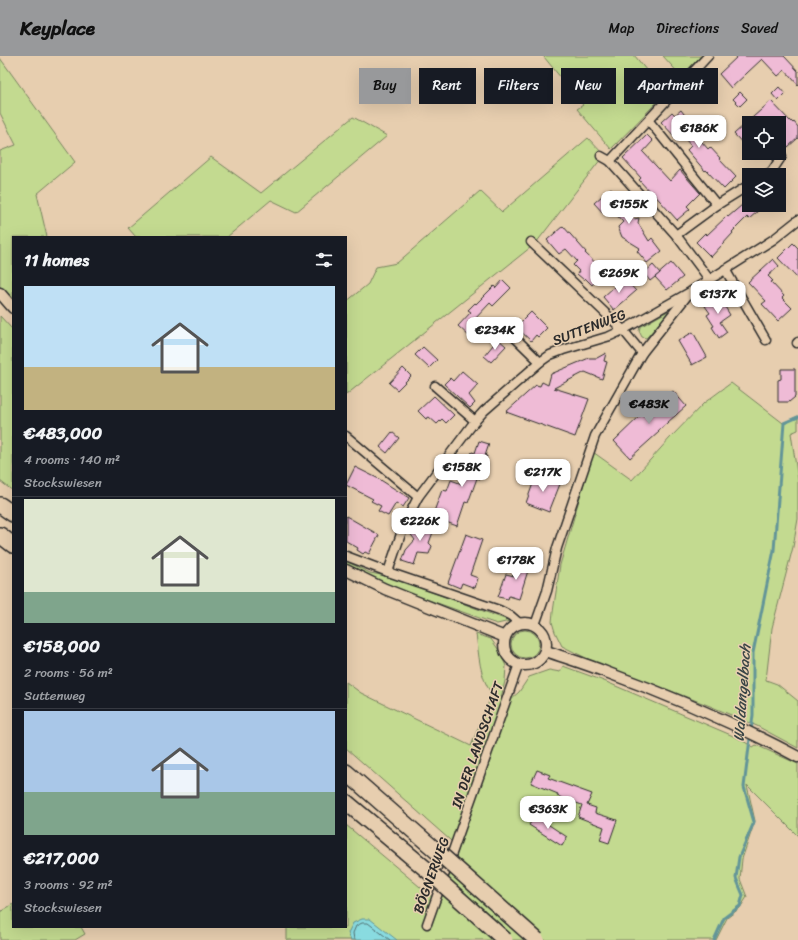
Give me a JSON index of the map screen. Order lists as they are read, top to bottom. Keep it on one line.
{"streets":{"street":["SUTTENWEG","IN DER LANDSCHAFT","BÖGNERWEG"]},"crossings":[["IN DER LANDSCHAFT","BÖGNERWEG"]],"water":["Waldangelbach"],"page":{"header":"Keyplace","nav":["Map","Directions","Saved"],"chip":["Buy","Rent","Filters","New","Apartment"],"price":["€186K","€155K","€269K","€137K","€234K","€483K","€158K","€217K","€226K","€178K","€363K"],"heading":"11 homes","list":[{"name":"€483,000","note":"4 rooms · 140 m² · Stockswiesen"},{"name":"€158,000","note":"2 rooms · 56 m² · Suttenweg"},{"name":"€217,000","note":"3 rooms · 92 m² · Stockswiesen"}]}}
